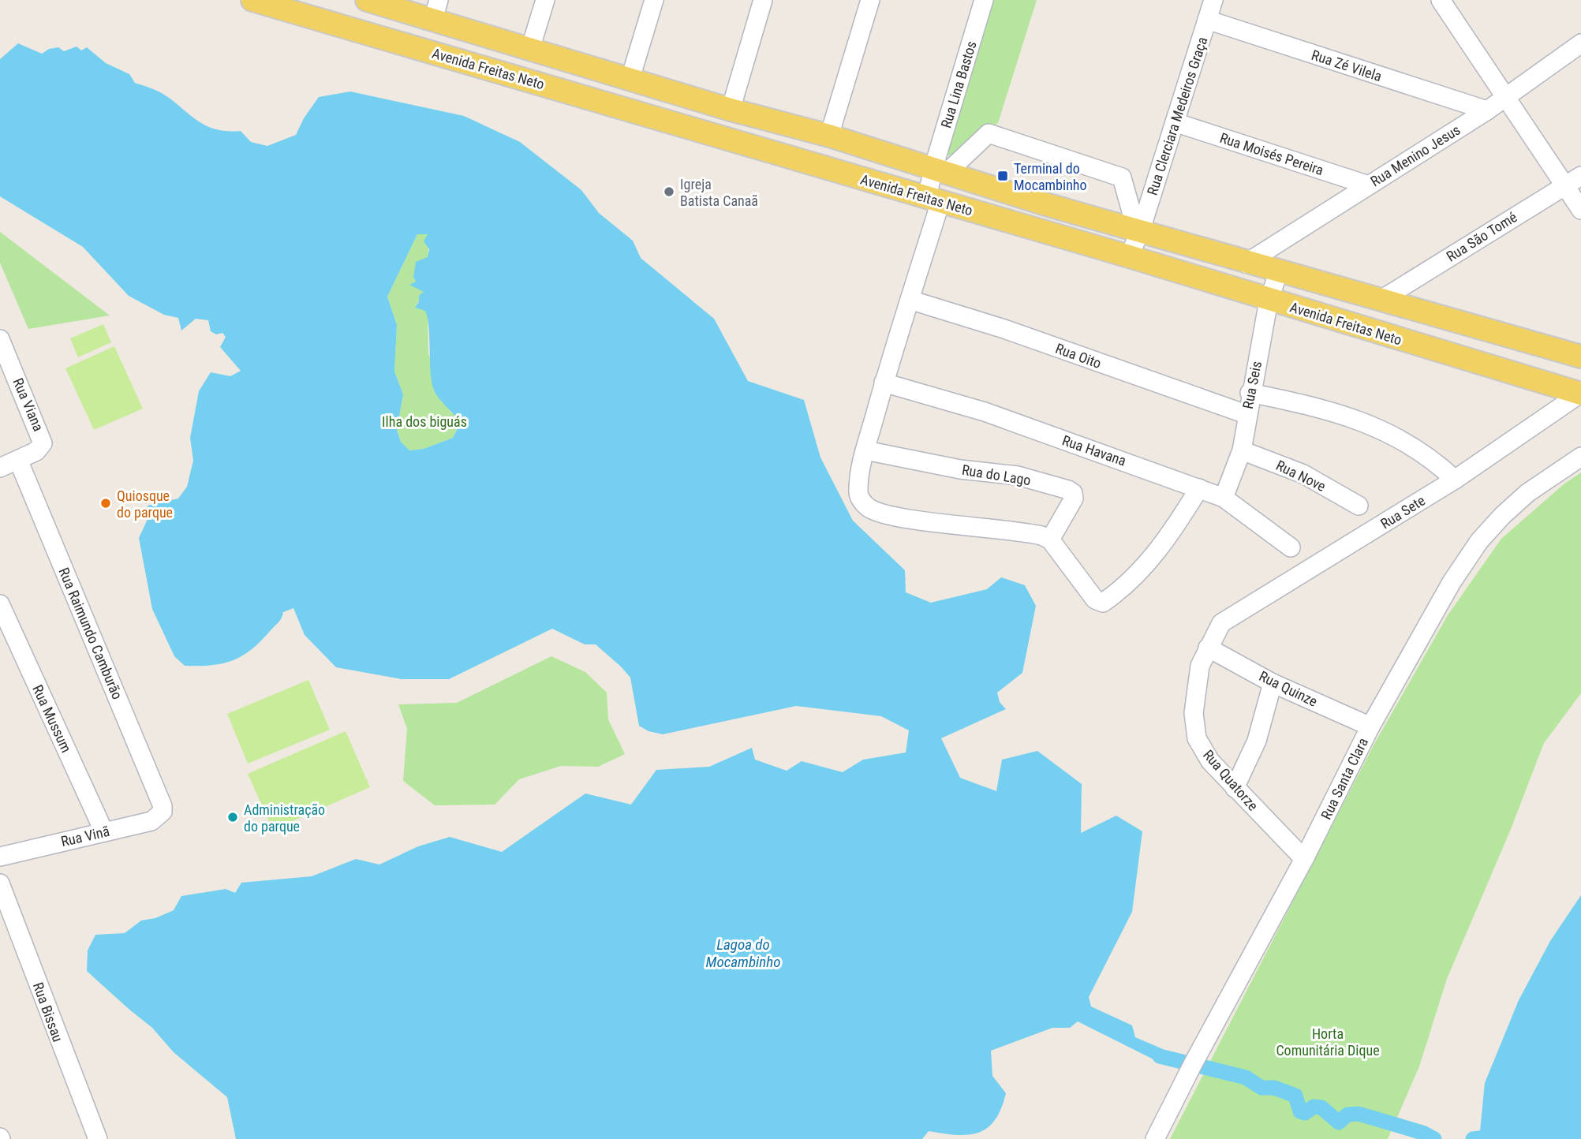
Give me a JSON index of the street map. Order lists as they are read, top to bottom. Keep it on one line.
{"streets":{"main road":["Avenida Freitas Neto"],"street":["Rua Zé Vilela","Rua Lina Bastos","Rua Clerciara Medeiros Graça","Rua Moisés Pereira","Rua Menino Jesus","Rua São Tomé","Rua Oito","Rua Seis","Rua Viana","Rua Havana","Rua do Lago","Rua Nove","Rua Sete","Rua Raimundo Camburão","Rua Quinze","Rua Mussum","Rua Santa Clara","Rua Quatorze","Rua Vinã","Rua Bissau"]},"crossings":[["Rua Zé Vilela","Rua Clerciara Medeiros Graça"],["Rua Zé Vilela","Rua Menino Jesus"],["Avenida Freitas Neto","Rua Lina Bastos"],["Avenida Freitas Neto","Rua Clerciara Medeiros Graça"],["Avenida Freitas Neto","Rua Menino Jesus"],["Avenida Freitas Neto","Rua São Tomé"],["Avenida Freitas Neto","Rua Seis"],["Avenida Freitas Neto","Rua Sete"],["Rua Clerciara Medeiros Graça","Rua Moisés Pereira"],["Rua Moisés Pereira","Rua Menino Jesus"],["Rua Oito","Rua Seis"],["Rua Seis","Rua Havana"],["Rua Seis","Rua Nove"],["Rua Viana","Rua Raimundo Camburão"],["Rua Sete","Rua Quatorze"],["Rua Raimundo Camburão","Rua Vinã"],["Rua Quinze","Rua Santa Clara"],["Rua Quinze","Rua Quatorze"],["Rua Mussum","Rua Vinã"],["Rua Santa Clara","Rua Quatorze"]],"water":["Lagoa do Mocambinho"],"parks":["Ilha dos biguás","Horta Comunitária Dique"],"places":{"transit":["Terminal do Mocambinho"],"other":["Igreja Batista Canaã","Quiosque do parque","Administração do parque"]}}
